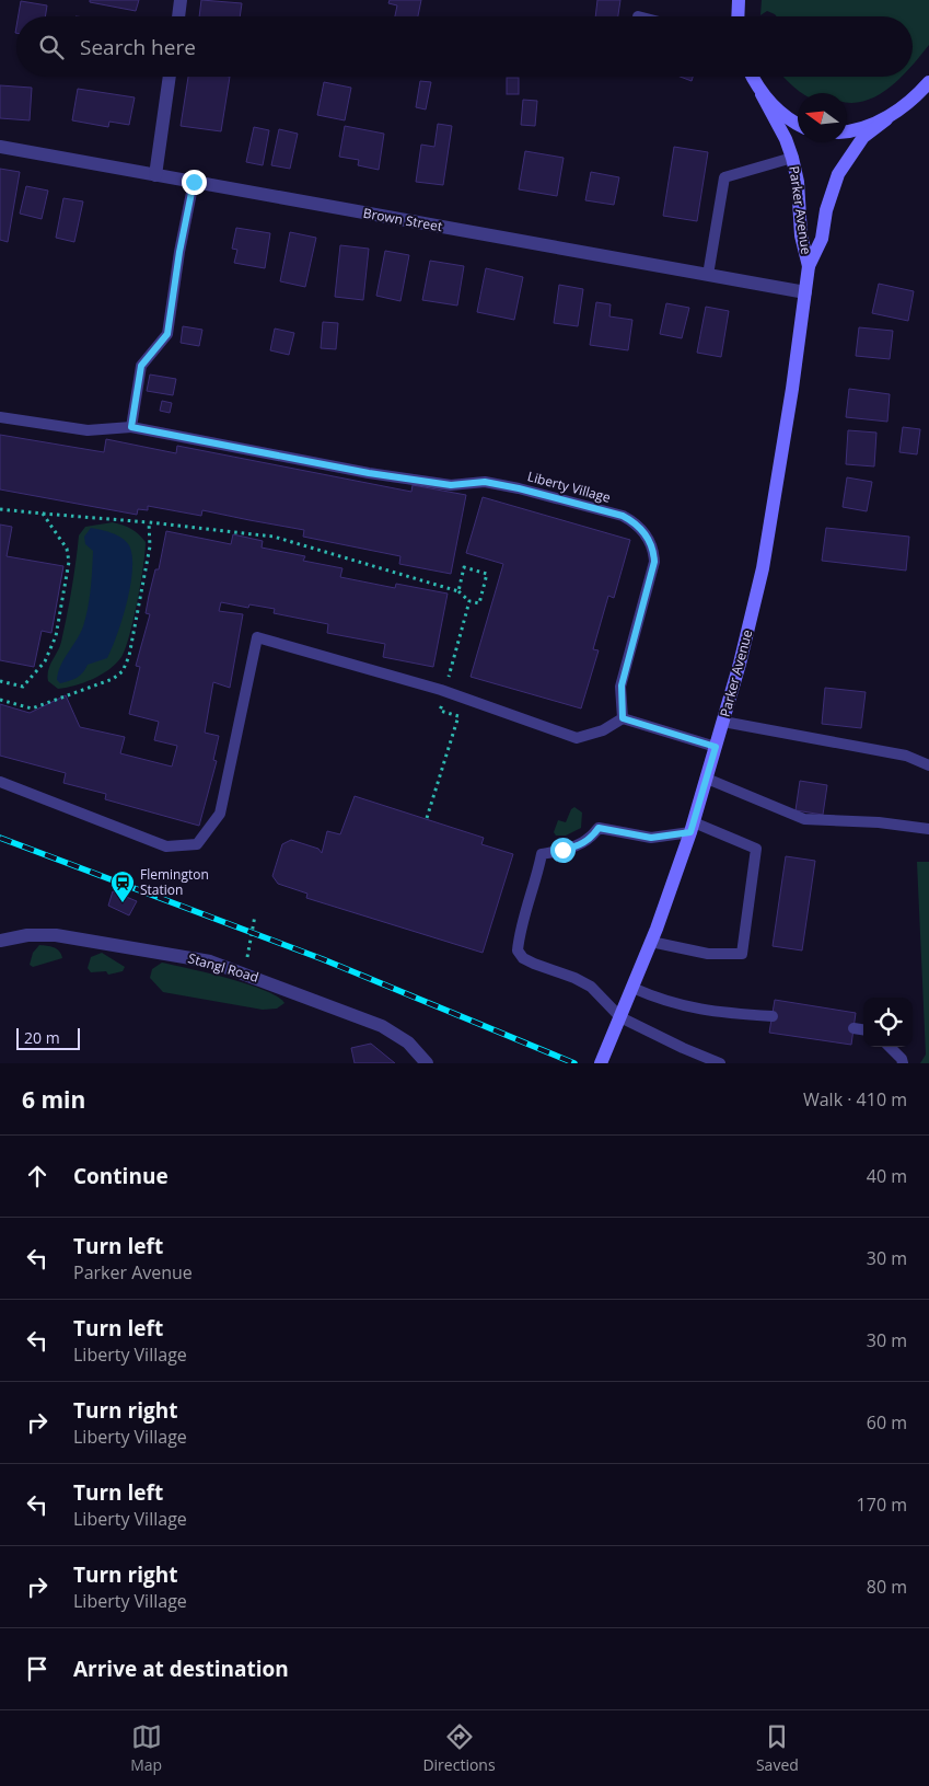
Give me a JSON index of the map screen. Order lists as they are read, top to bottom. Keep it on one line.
{"streets":{"main road":["Parker Avenue"],"street":["Brown Street","Stangl Road"],"lane":["Liberty Village"]},"crossings":[["Parker Avenue","Brown Street"]],"places":{"station":["Flemington Station"]},"scale_bar":"20 m","north":"left","page":{"search":"Search here","scale":"20 m","heading":["6 min","Walk · 410 m"],"list":[["Continue","40 m"],["Turn left","Parker Avenue","30 m"],["Turn left","Liberty Village","30 m"],["Turn right","Liberty Village","60 m"],["Turn left","Liberty Village","170 m"],["Turn right","Liberty Village","80 m"],"Arrive at destination"],"nav":["Map","Directions","Saved"]}}
